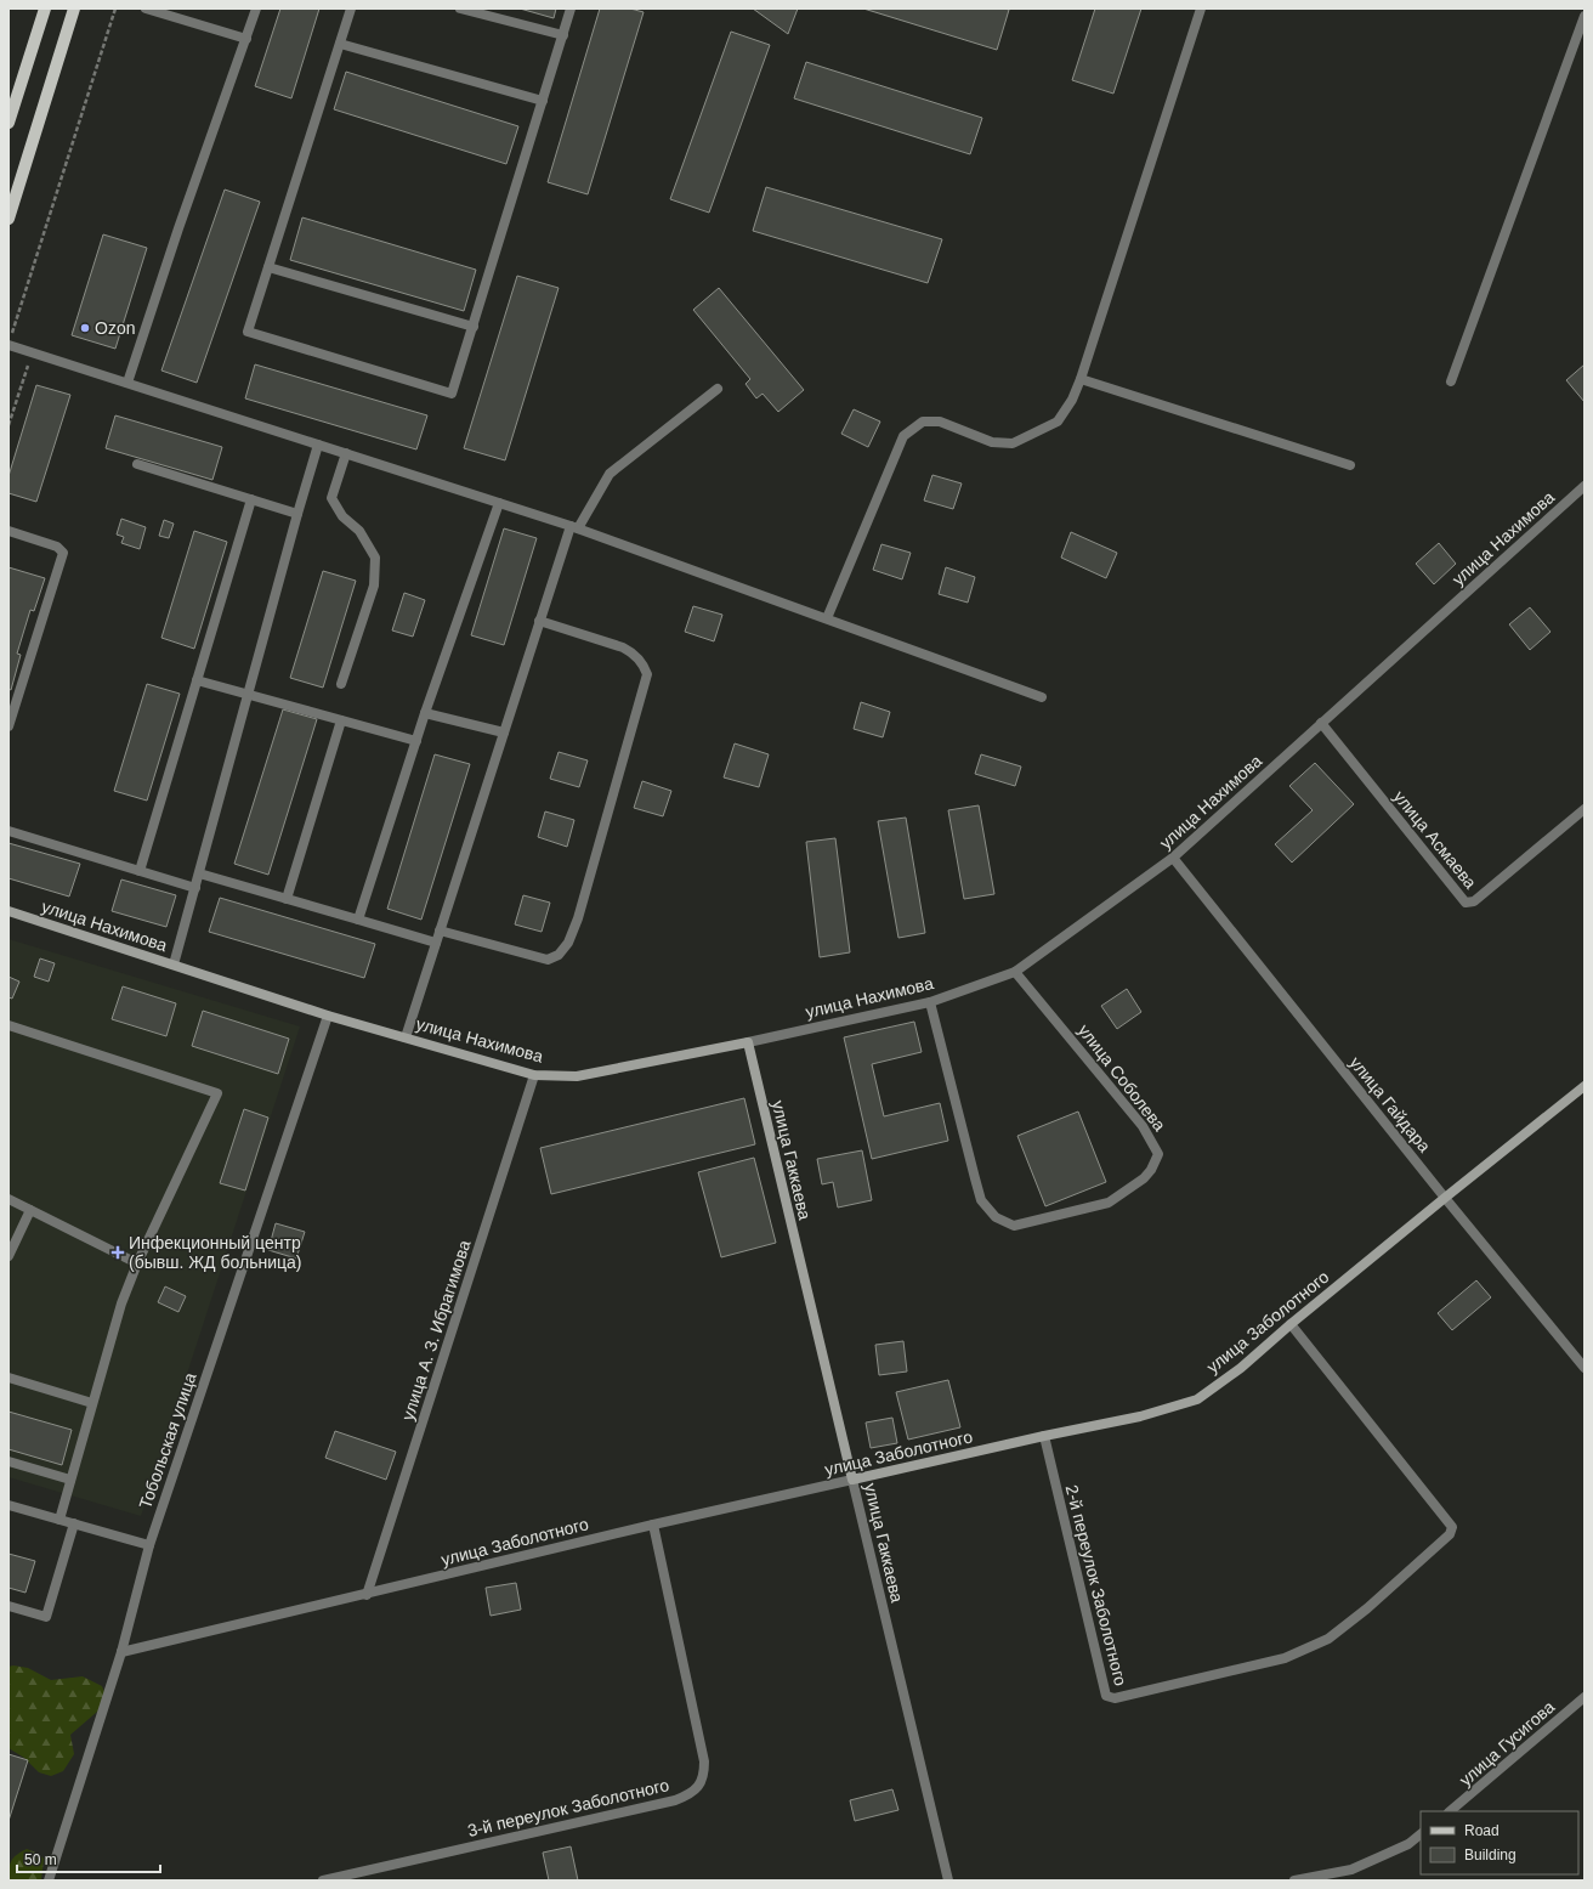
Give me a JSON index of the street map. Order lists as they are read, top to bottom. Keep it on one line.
{"streets":{"street":["улица Нахимова","улица Асмаева","улица Соболева","улица Гайдара","улица Гаккаева","улица Заболотного","улица А. З. Ибрагимова","Тобольская улица","2-й переулок Заболотного","улица Гусигова","3-й переулок Заболотного"]},"crossings":[["улица Нахимова","улица Асмаева"],["улица Нахимова","улица Соболева"],["улица Нахимова","улица Гайдара"],["улица Нахимова","улица Гаккаева"],["улица Нахимова","улица А. З. Ибрагимова"],["улица Нахимова","Тобольская улица"],["улица Гайдара","улица Заболотного"],["улица Гаккаева","улица Заболотного"],["улица Заболотного","улица А. З. Ибрагимова"],["улица Заболотного","Тобольская улица"],["улица Заболотного","2-й переулок Заболотного"],["улица Заболотного","3-й переулок Заболотного"]],"places":{"other":["Ozon"],"health":["Инфекционный центр (бывш. ЖД больница)"]},"legend":["Road","Building"],"scale_bar":"50 m"}
